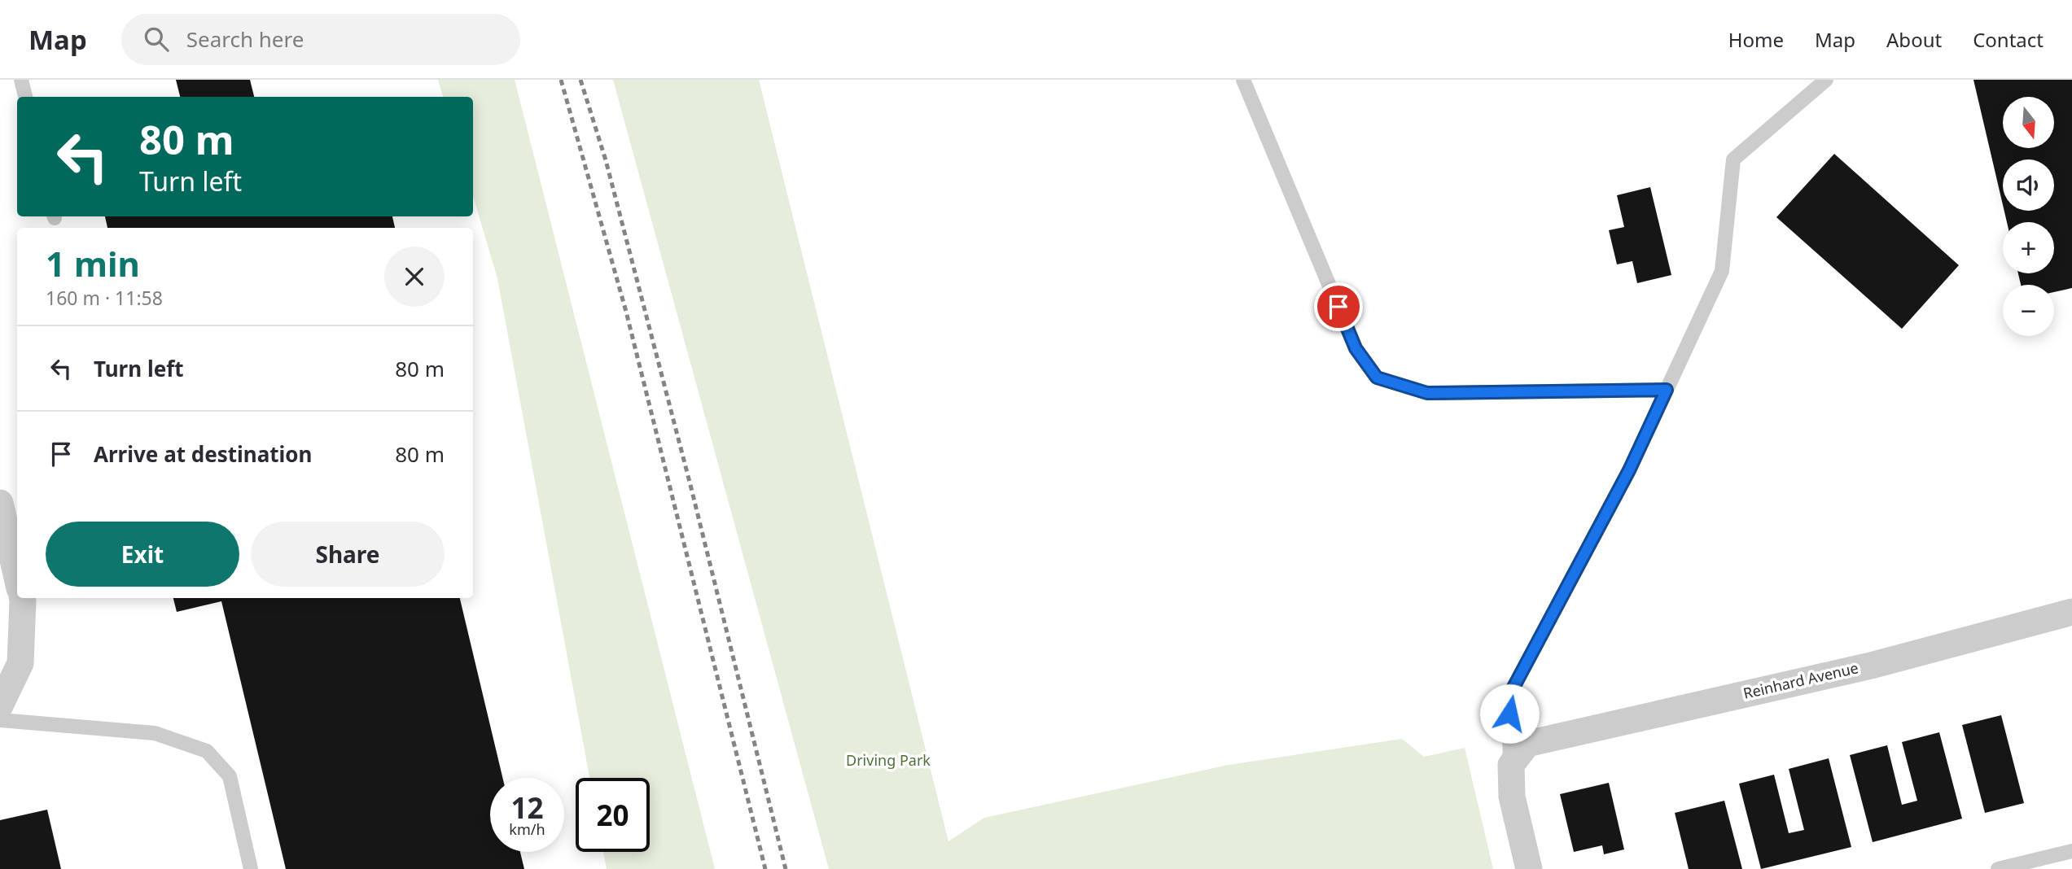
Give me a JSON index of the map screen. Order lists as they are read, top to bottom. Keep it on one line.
{"streets":{"street":["Reinhard Avenue"]},"parks":["Driving Park"],"north":"bottom","page":{"header":"Map","search":"Search here","nav":["Home","Map","About","Contact"],"map_buttons":["+","−"],"turn":["80 m","Turn left"],"heading":["1 min","160 m · 11:58"],"list":[{"name":"Turn left","value":"80 m"},{"name":"Arrive at destination","value":"80 m"}],"buttons":["Exit","Share"],"speed":"12 km/h","limit":"20"}}
